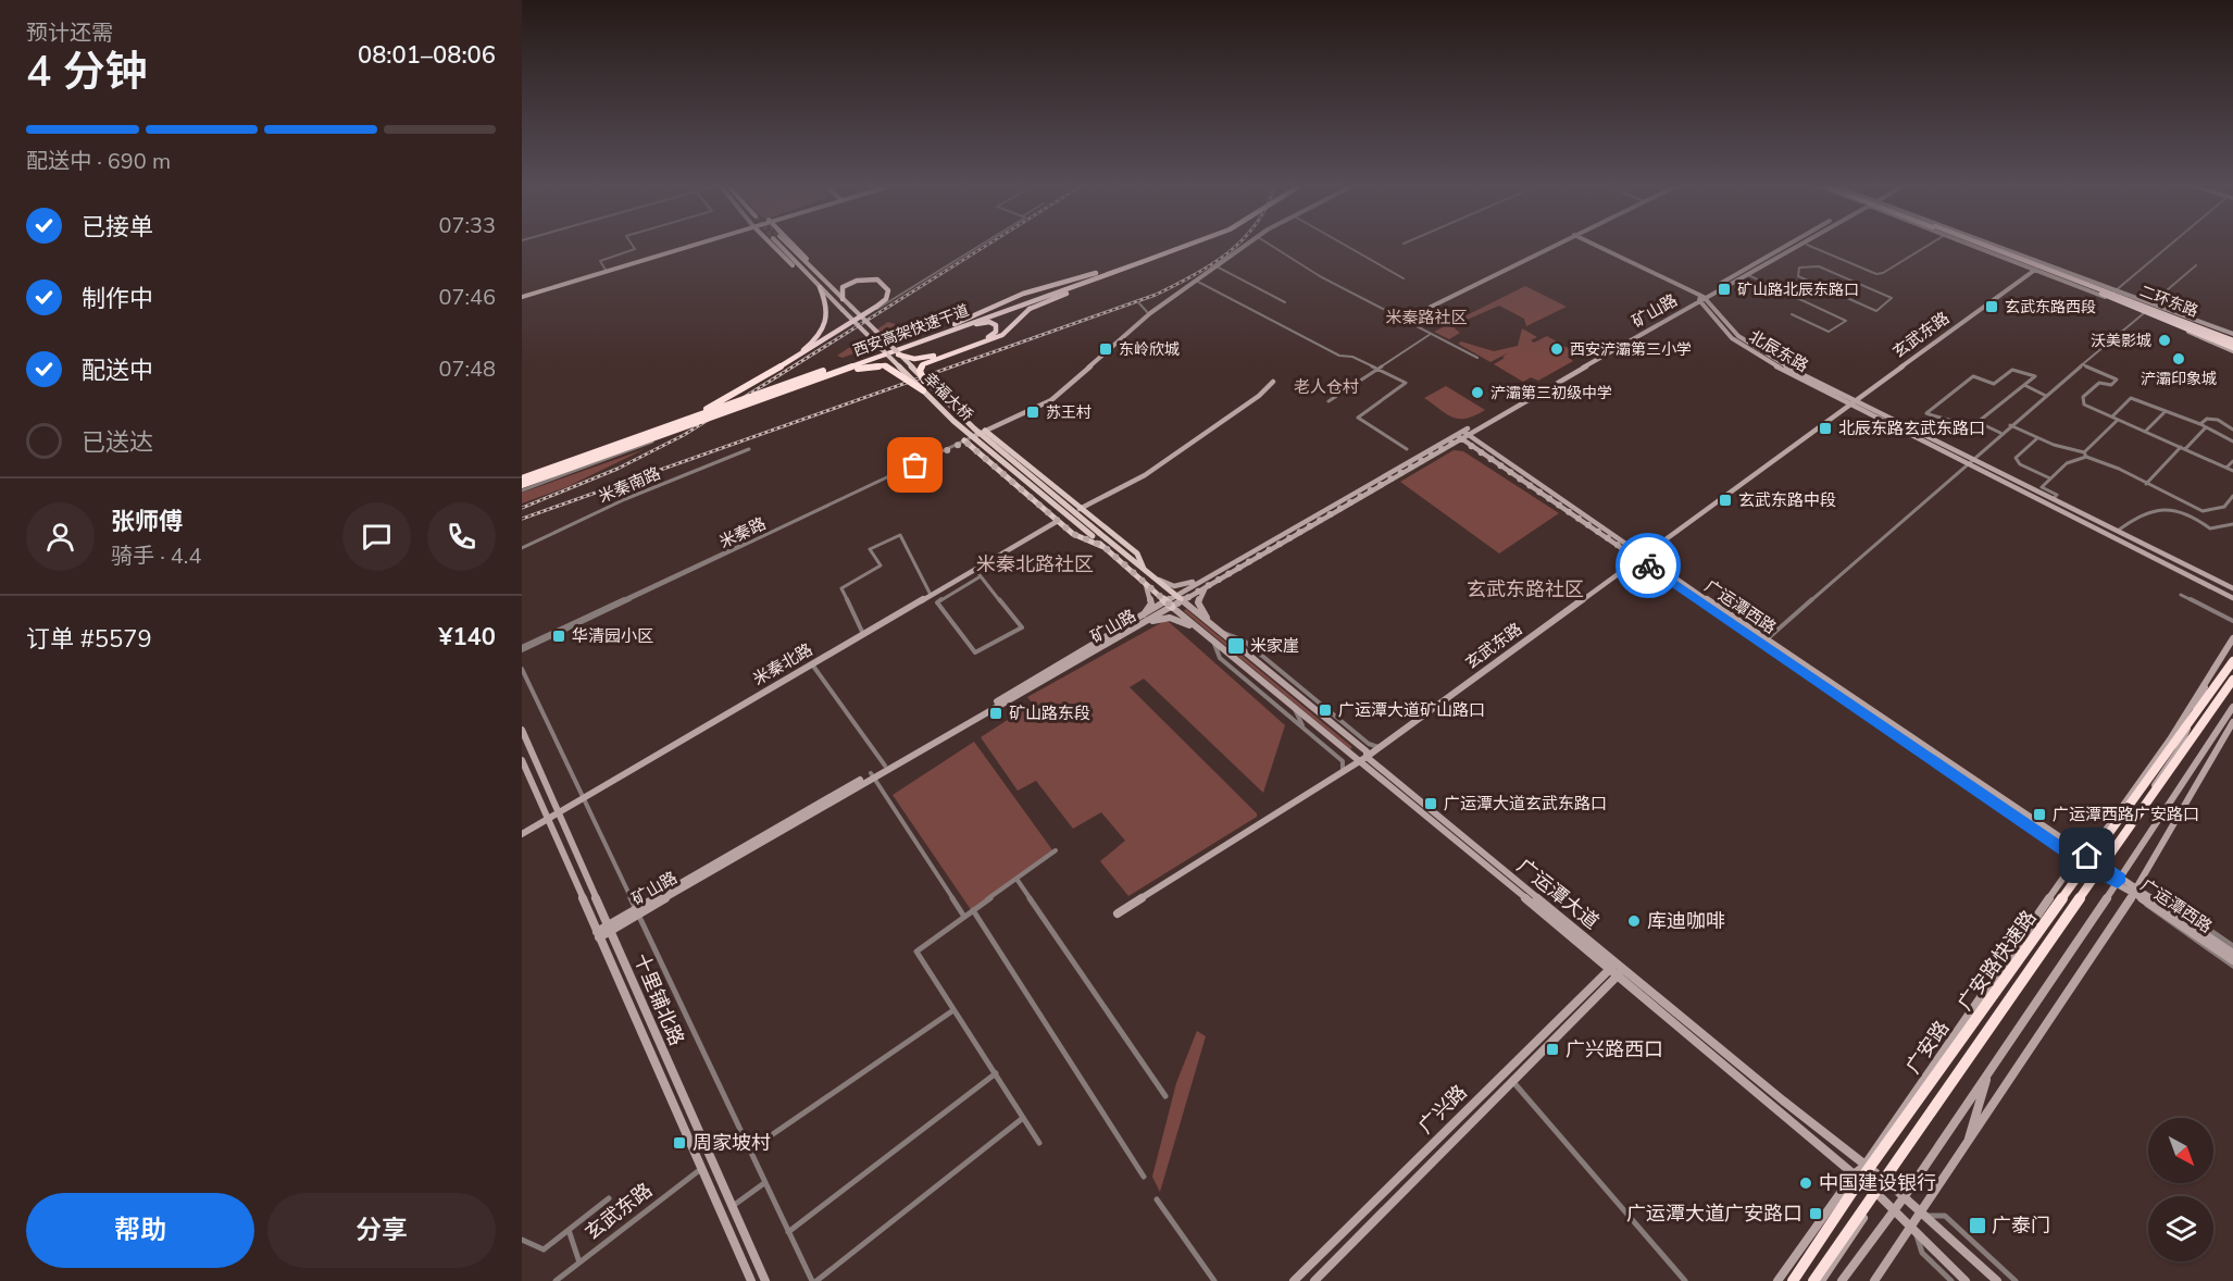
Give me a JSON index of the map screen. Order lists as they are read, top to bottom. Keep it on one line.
{"streets":{"highway":["二环东路","西安高架快速干道","广安路快速路"],"main road":["矿山路","玄武东路","北辰东路","幸福大桥","米秦路","广运潭西路","米秦北路","广运潭大道","十里铺北路","广安路","广兴路"],"street":["米秦南路"]},"crossings":[["矿山路","北辰东路"],["矿山路","广运潭西路"],["矿山路","广运潭大道"],["矿山路","十里铺北路"],["玄武东路","北辰东路"],["玄武东路","广运潭西路"],["玄武东路","广运潭大道"],["玄武东路","十里铺北路"],["幸福大桥","广运潭大道"],["广运潭西路","广安路"],["米秦北路","十里铺北路"],["广运潭大道","广安路"],["广运潭大道","广兴路"]],"districts":["米秦路社区","老人仓村","米秦北路社区","玄武东路社区"],"places":{"transit":["矿山路北辰东路口","玄武东路西段","东岭欣城","苏王村","北辰东路玄武东路口","玄武东路中段","华清园小区","米家崖","广运潭大道矿山路口","矿山路东段","广运潭大道玄武东路口","广运潭西路广安路口","广兴路西口","周家坡村","广运潭大道广安路口","广泰门"],"other":["沃美影城","西安浐灞第三小学","浐灞印象城","浐灞第三初级中学","库迪咖啡","中国建设银行"]},"north":"bottom right","page":{"heading":["4 分钟","预计还需","08:01–08:06"],"panel":["张师傅","骑手 · 4.4","订单 #5579","¥140"],"bar":"配送中 · 690 m","list":[["已接单","07:33"],["制作中","07:46"],["配送中","07:48"],"已送达"],"buttons":["帮助","分享"]}}
